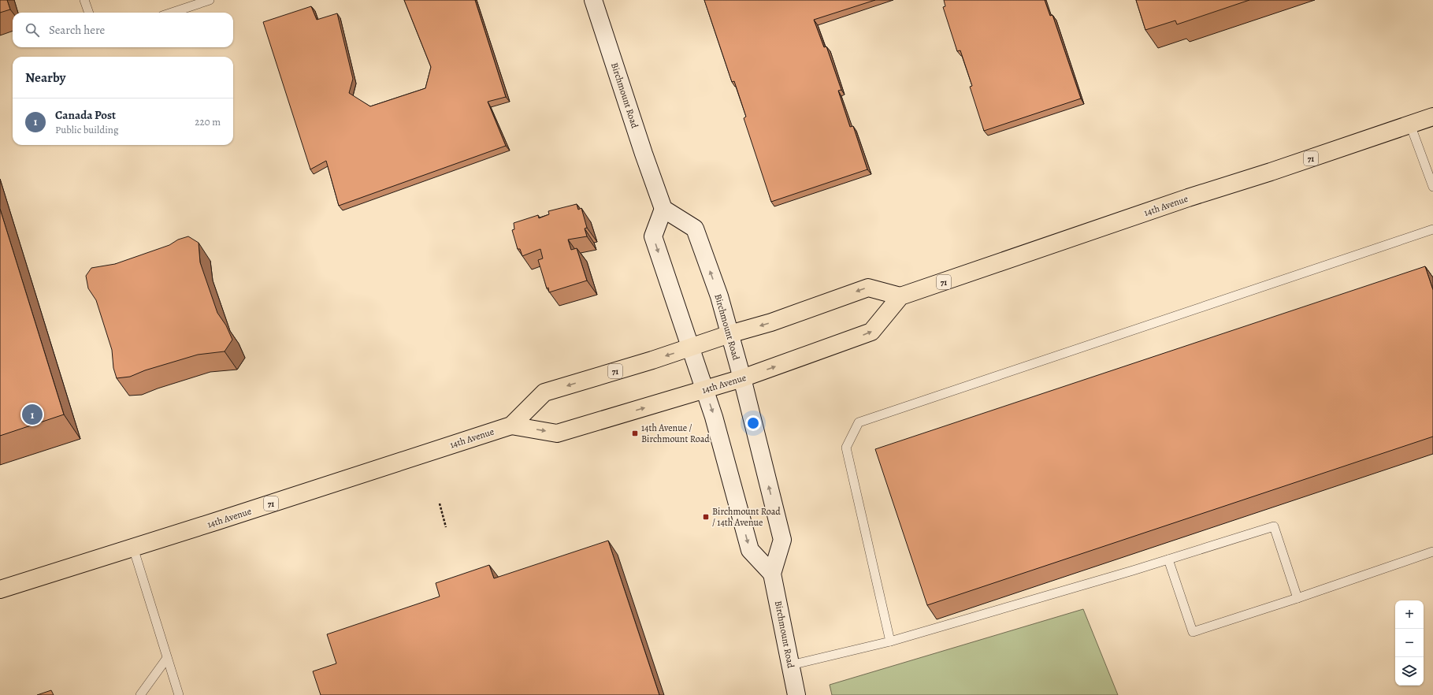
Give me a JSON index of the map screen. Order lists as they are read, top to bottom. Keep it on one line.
{"streets":{"main road":["Birchmount Road","71","14th Avenue"]},"crossings":[["Birchmount Road","14th Avenue"]],"places":{"transit":["14th Avenue / Birchmount Road","Birchmount Road / 14th Avenue"]},"page":{"search":"Search here","heading":"Nearby","list":[{"mark":"1","name":"Canada Post","note":"Public building","value":"220 m"}],"pins":"1","map_buttons":["+","−"]}}
